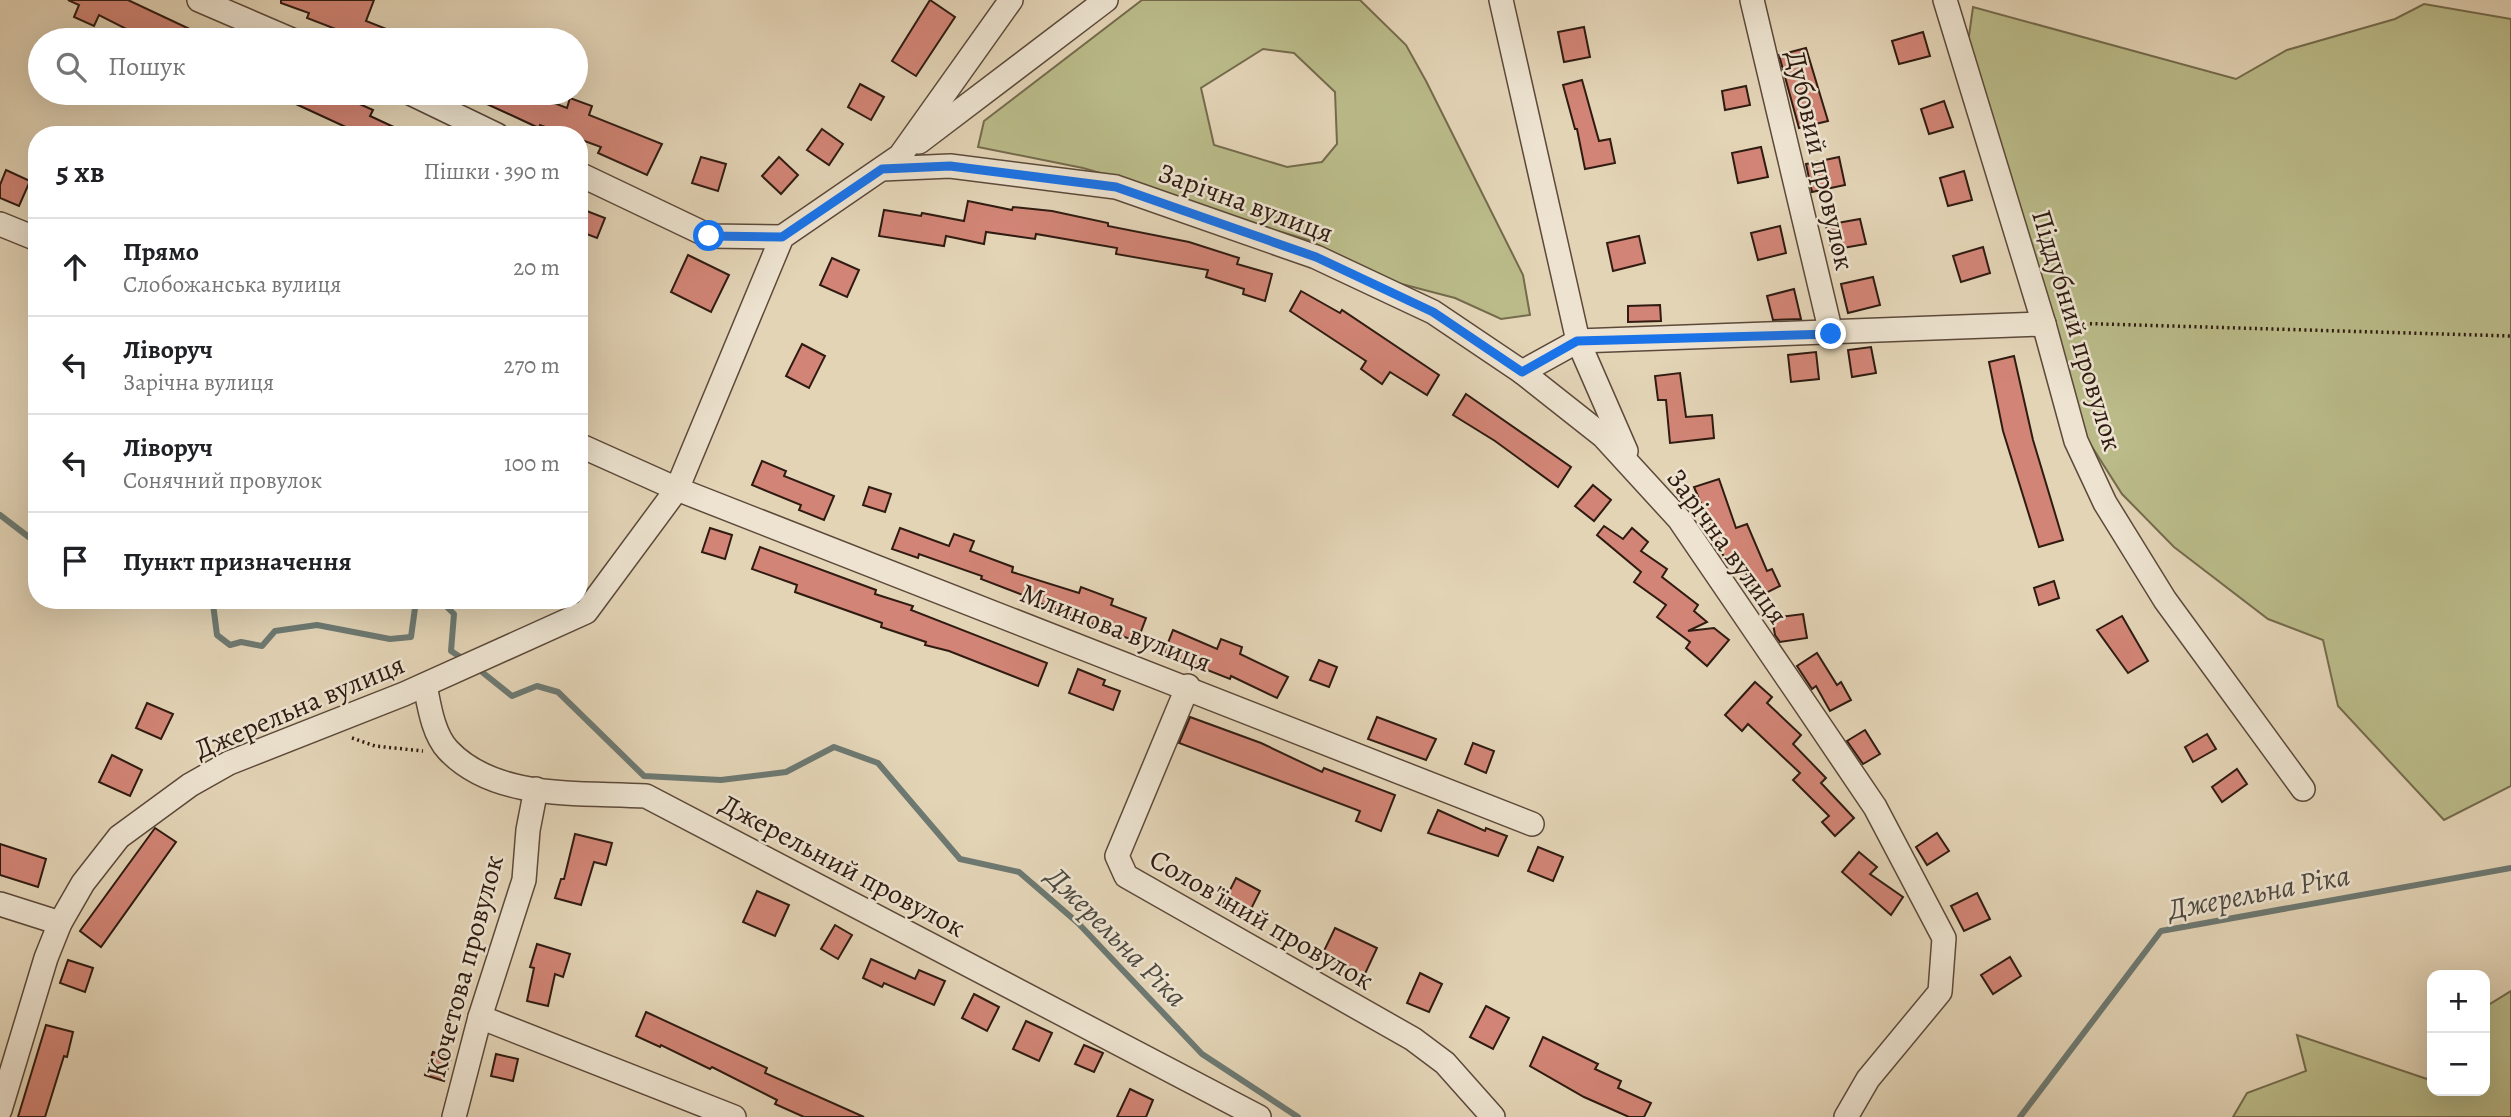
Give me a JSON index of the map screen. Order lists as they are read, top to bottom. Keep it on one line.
{"streets":{"street":["Дубовий провулок","Зарічна вулиця","Піддубний провулок","Млинова вулиця","Джерельна вулиця","Джерельний провулок","Солов'їний провулок","Кочетова провулок"]},"crossings":[["Млинова вулиця","Джерельна вулиця"],["Млинова вулиця","Солов'їний провулок"],["Джерельна вулиця","Джерельний провулок"],["Джерельний провулок","Кочетова провулок"]],"water":["Джерельна Ріка"],"page":{"search":"Пошук","heading":["5 хв","Пішки · 390 m"],"list":[["Прямо","Слобожанська вулиця","20 m"],["Ліворуч","Зарічна вулиця","270 m"],["Ліворуч","Сонячний провулок","100 m"],"Пункт призначення"],"map_buttons":["+","−"]}}
